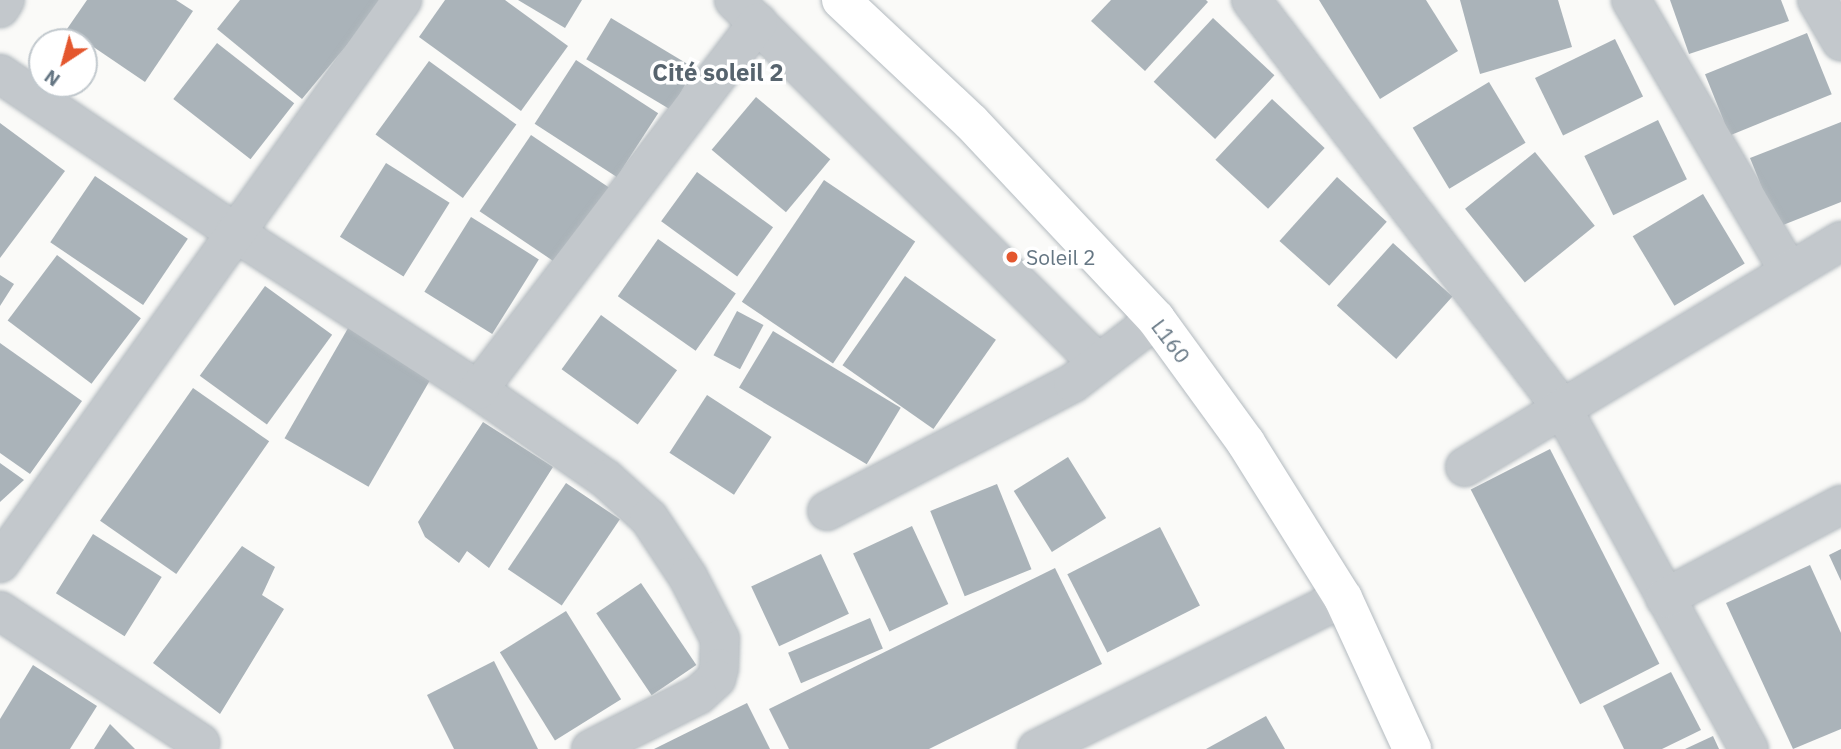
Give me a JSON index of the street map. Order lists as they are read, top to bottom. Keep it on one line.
{"streets":{"street":["L160"]},"districts":["Cité soleil 2"],"places":["Soleil 2"],"north":"bottom left"}
